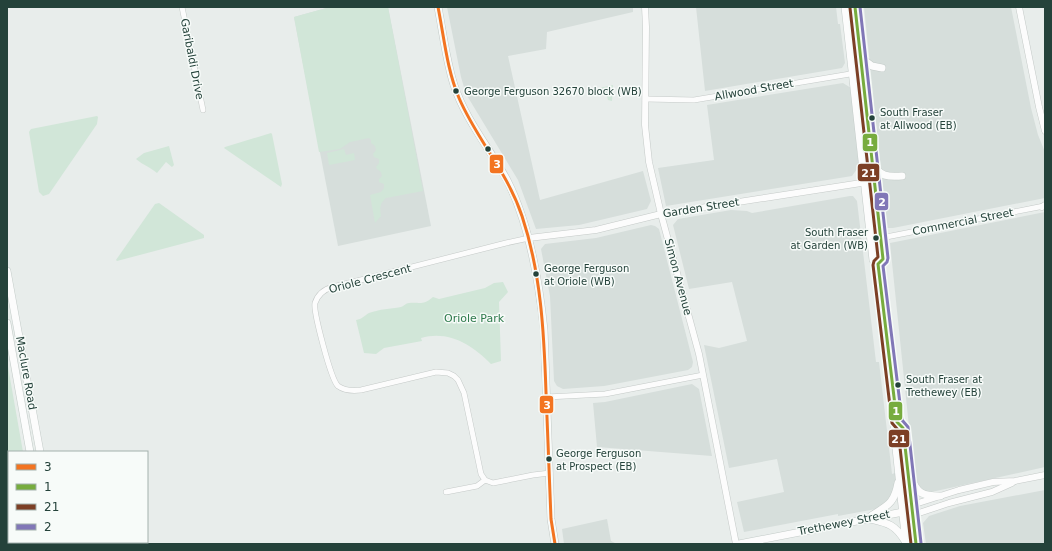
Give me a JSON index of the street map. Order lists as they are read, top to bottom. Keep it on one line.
{"streets":{"main road":["Maclure Road","Trethewey Street"],"street":["Garibaldi Drive","Allwood Street","Garden Street","Commercial Street","Simon Avenue","Oriole Crescent"]},"crossings":[["Allwood Street","Simon Avenue"],["Garden Street","Simon Avenue"],["Garden Street","Oriole Crescent"],["Simon Avenue","Trethewey Street"]],"parks":["Oriole Park"],"places":["George Ferguson 32670 block (WB)","South Fraser at Allwood (EB)","South Fraser at Garden (WB)","George Ferguson at Oriole (WB)","South Fraser at Trethewey (EB)","George Ferguson at Prospect (EB)"],"lines":["transit line 3","transit line 1","transit line 2","transit line 21"],"legend":["3","1","21","2"]}
